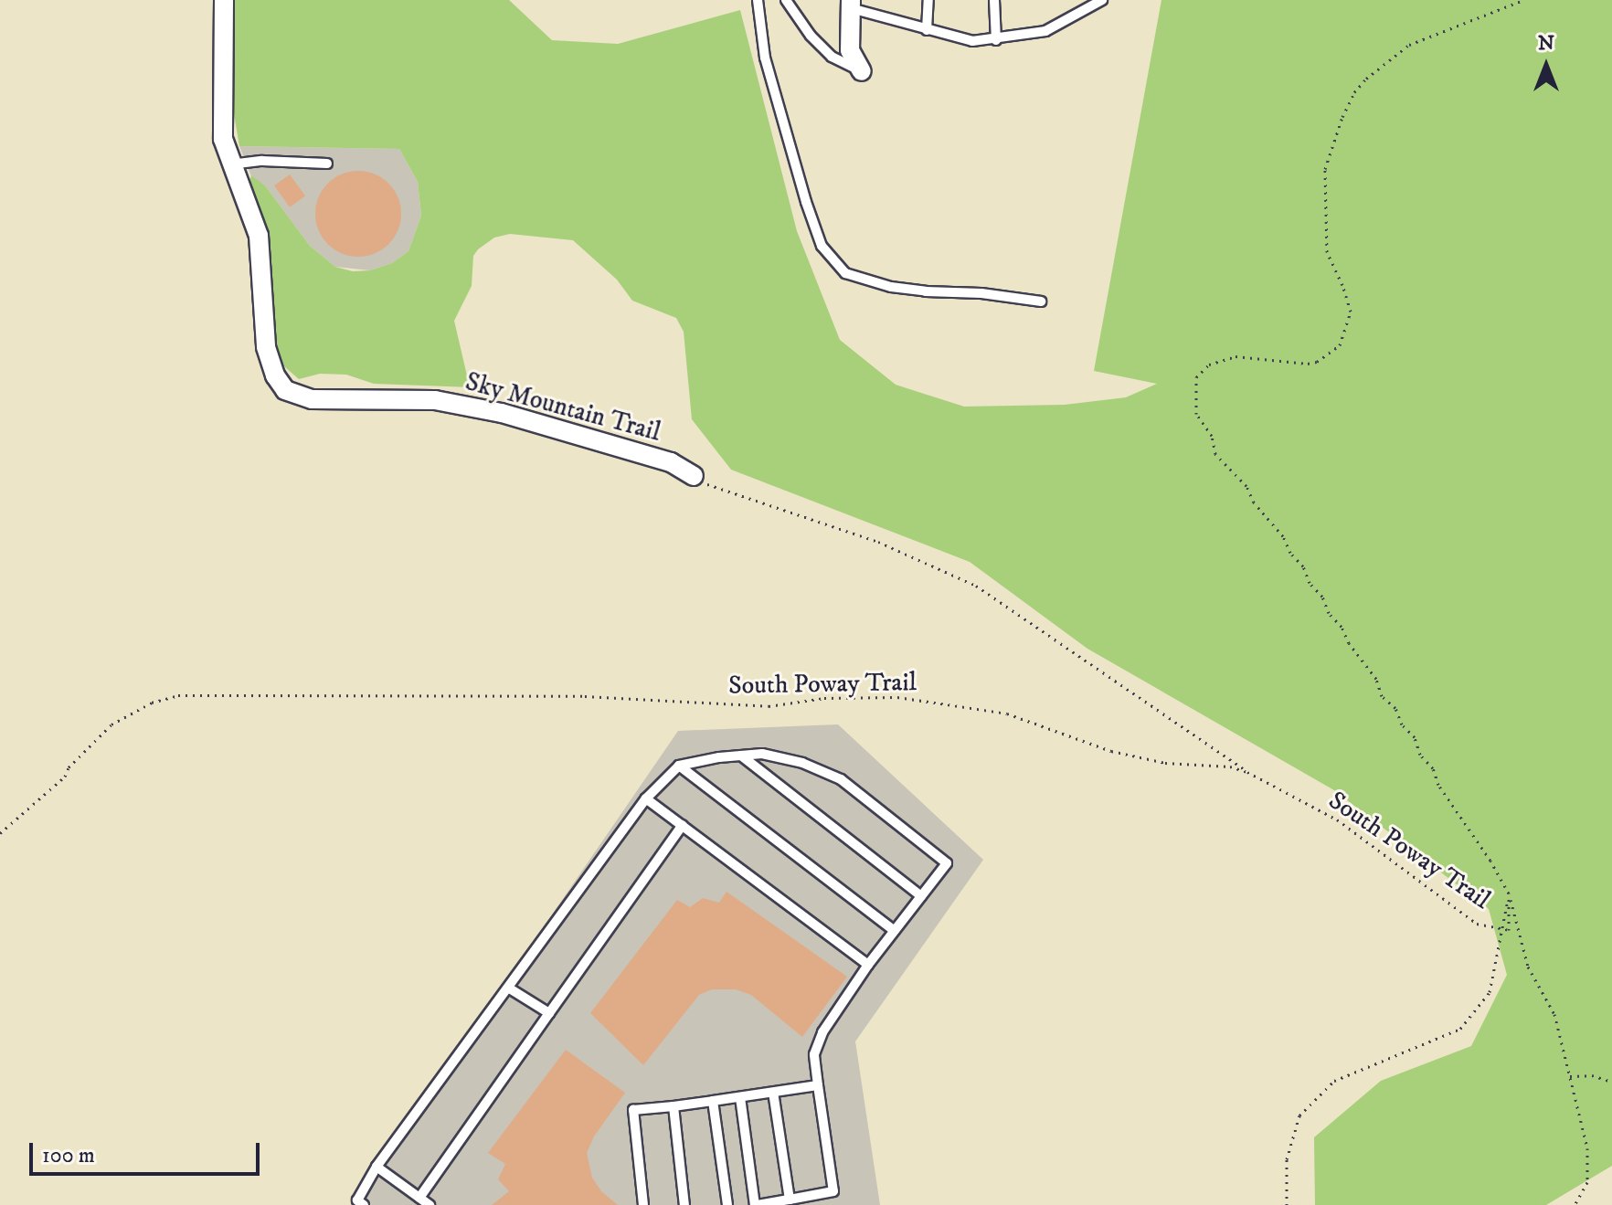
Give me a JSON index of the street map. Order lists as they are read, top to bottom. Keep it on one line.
{"streets":{"street":["Sky Mountain Trail"],"path":["South Poway Trail"]},"scale_bar":"100 m","north":"top"}
